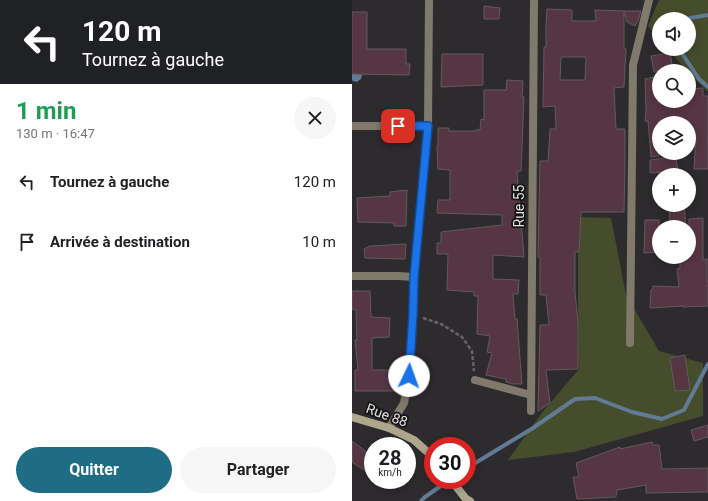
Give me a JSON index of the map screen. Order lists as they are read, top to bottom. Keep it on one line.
{"streets":{"main road":["Rue 88"],"street":["Rue 55"]},"page":{"turn":["120 m","Tournez à gauche"],"map_buttons":["+","−"],"heading":["1 min","130 m · 16:47"],"list":[{"name":"Tournez à gauche","value":"120 m"},{"name":"Arrivée à destination","value":"10 m"}],"speed":"28 km/h","limit":"30","buttons":["Quitter","Partager"]}}
